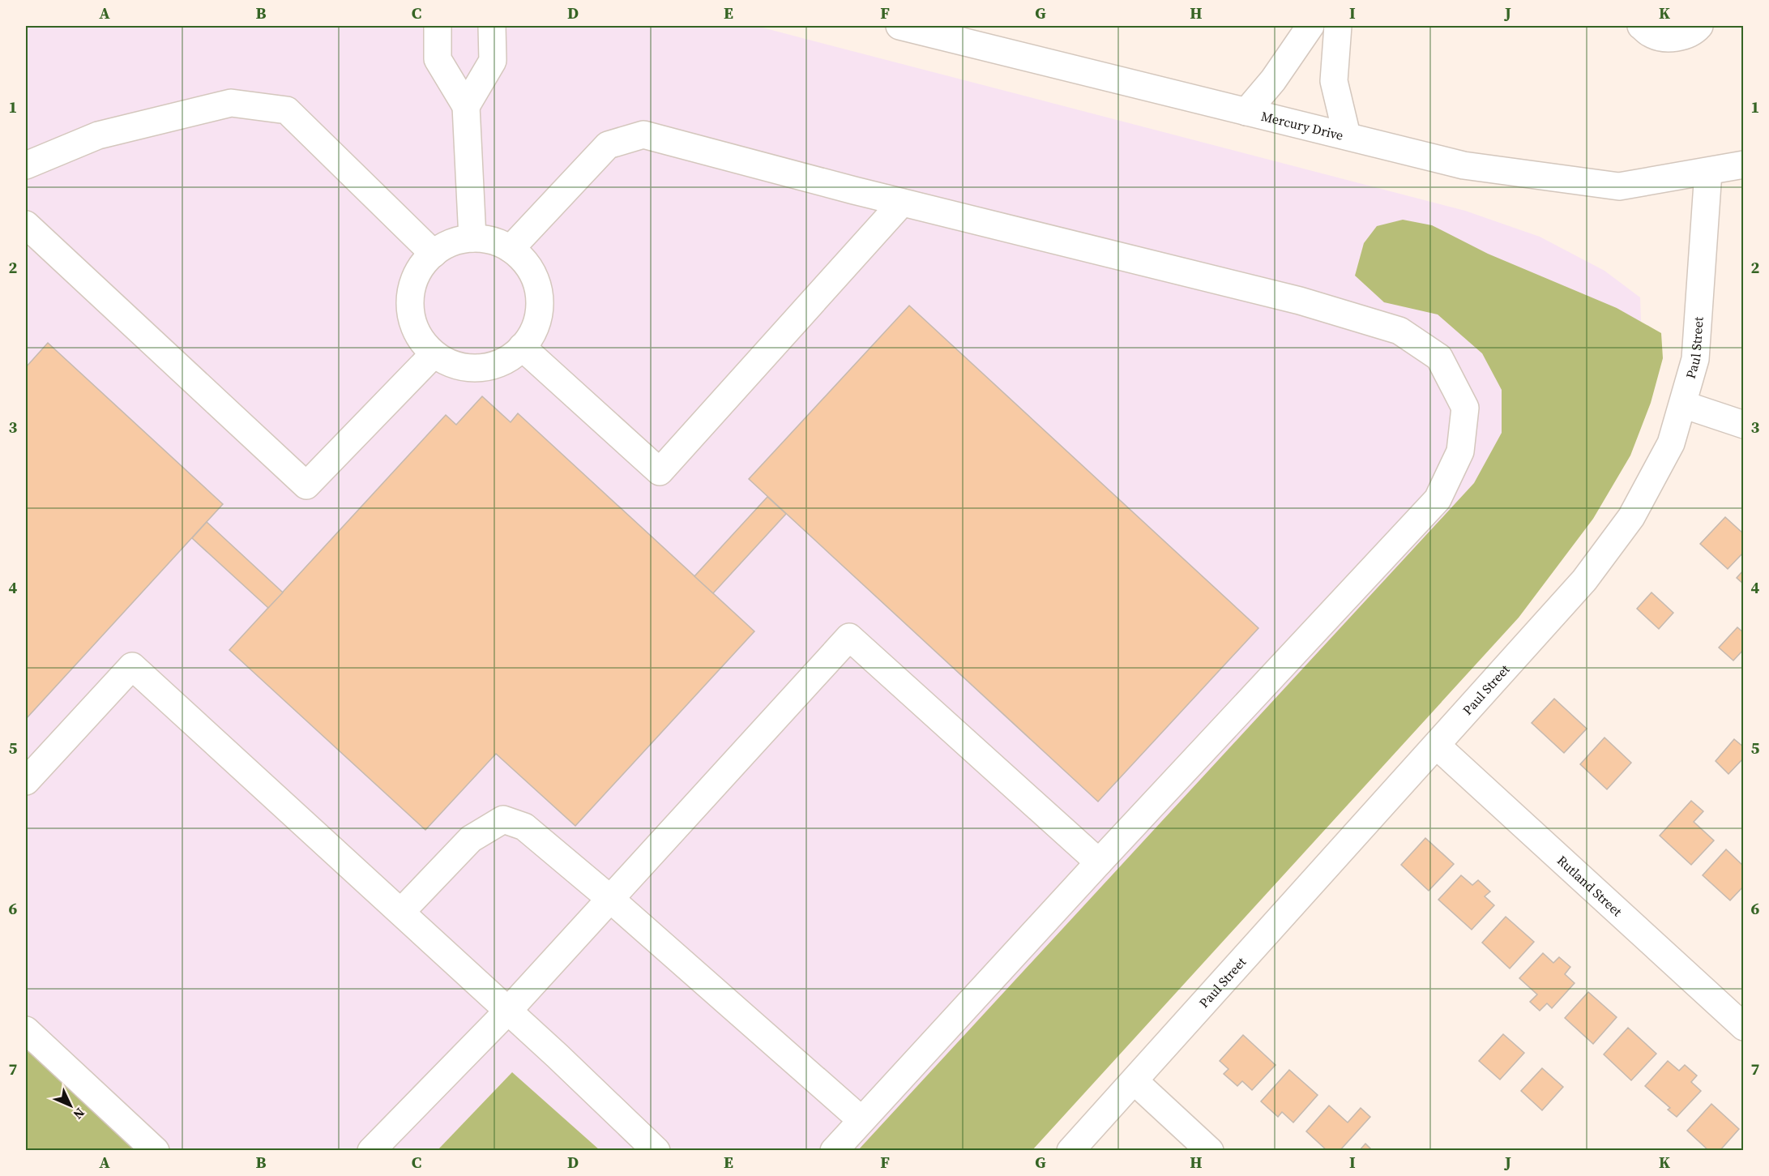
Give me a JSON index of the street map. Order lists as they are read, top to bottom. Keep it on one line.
{"streets":{"street":["Mercury Drive","Paul Street","Rutland Street"]},"crossings":[["Mercury Drive","Paul Street"],["Paul Street","Rutland Street"]],"north":"bottom right","grid":{"columns":["A","B","C","D","E","F","G","H","I","J","K"],"rows":["1","2","3","4","5","6","7"]}}
